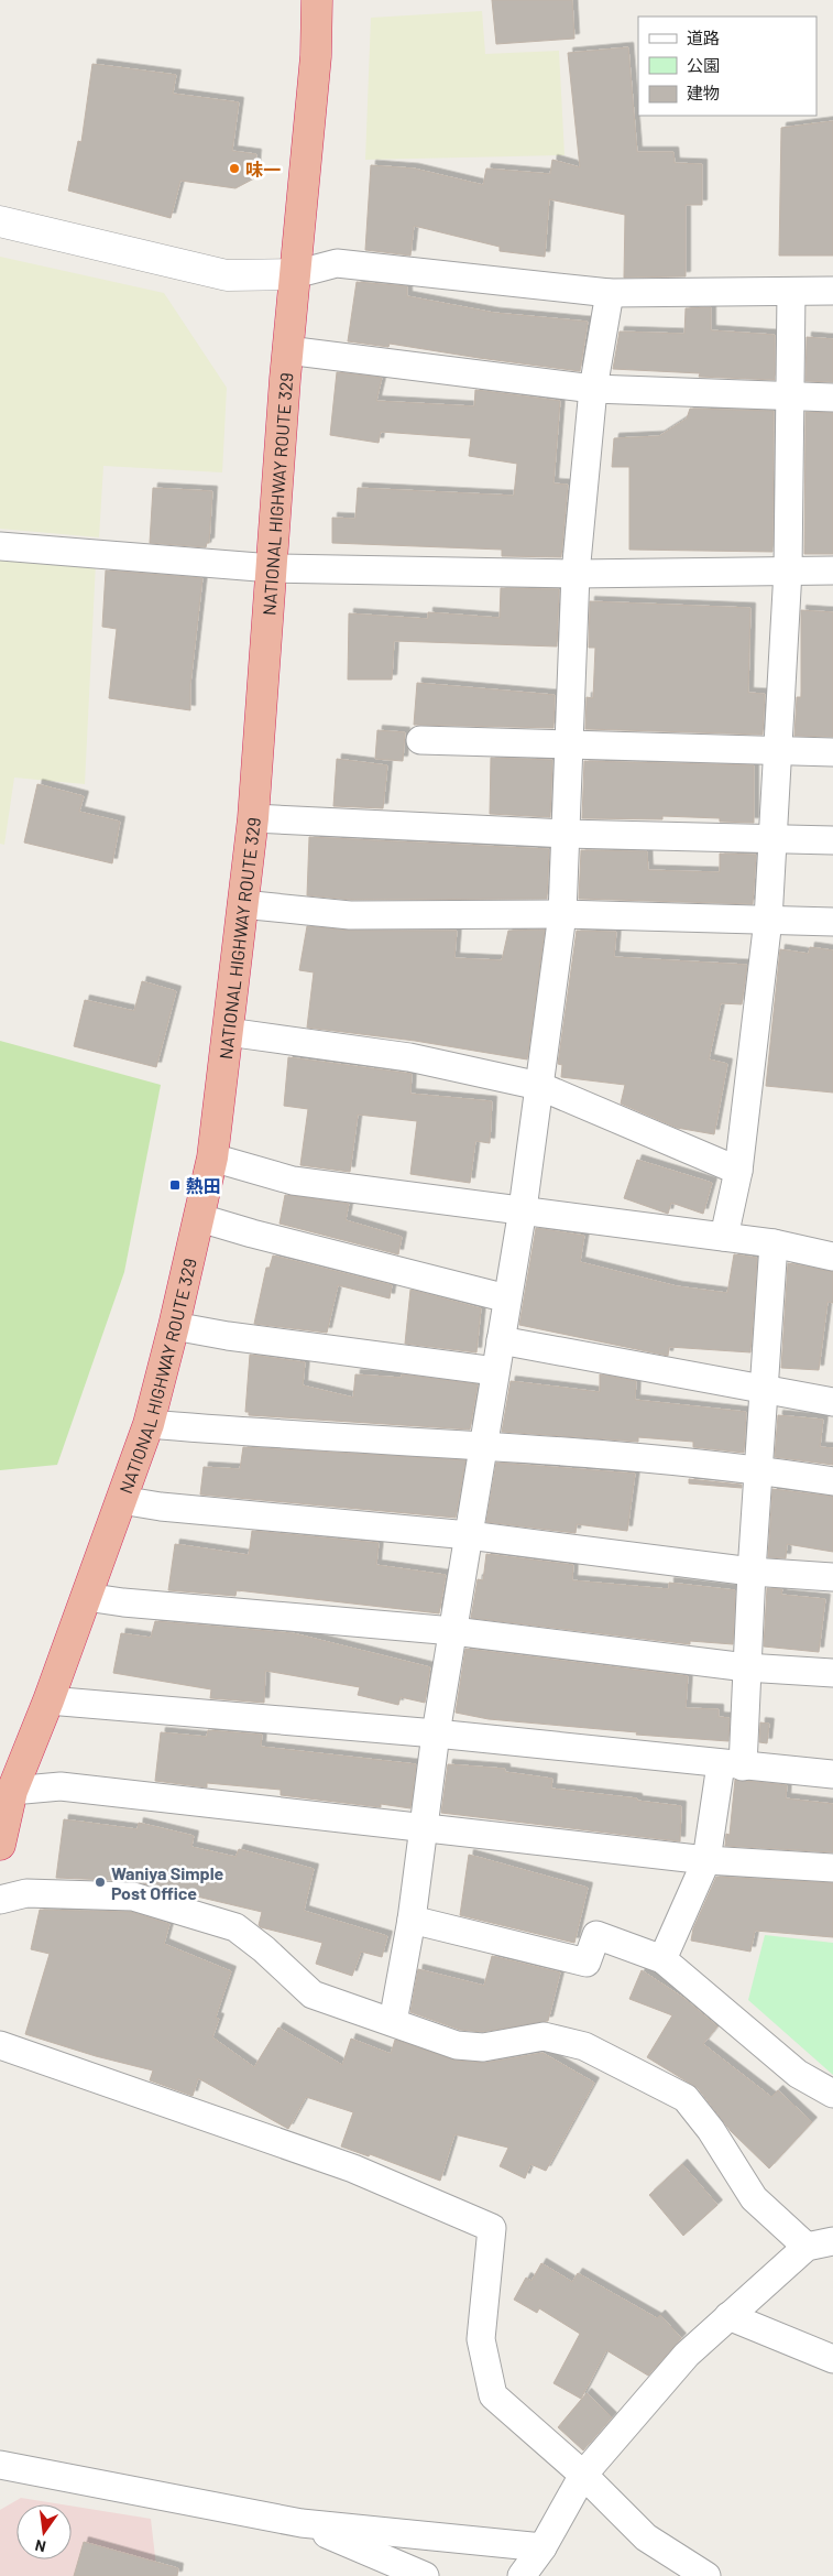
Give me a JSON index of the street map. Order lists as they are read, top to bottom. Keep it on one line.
{"streets":{"highway":["NATIONAL HIGHWAY ROUTE 329"]},"places":{"other":["味一","Waniya Simple Post Office"],"transit":["熱田"]},"legend":["道路","公園","建物"],"north":"bottom"}
